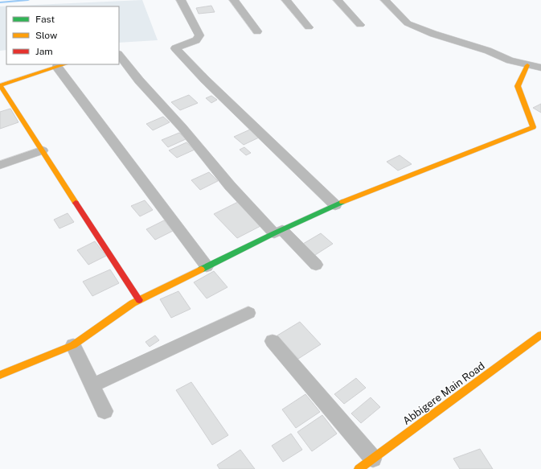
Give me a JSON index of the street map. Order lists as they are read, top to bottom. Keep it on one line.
{"streets":{"street":["Abbigere Main Road"]},"legend":["Fast","Slow","Jam"]}
